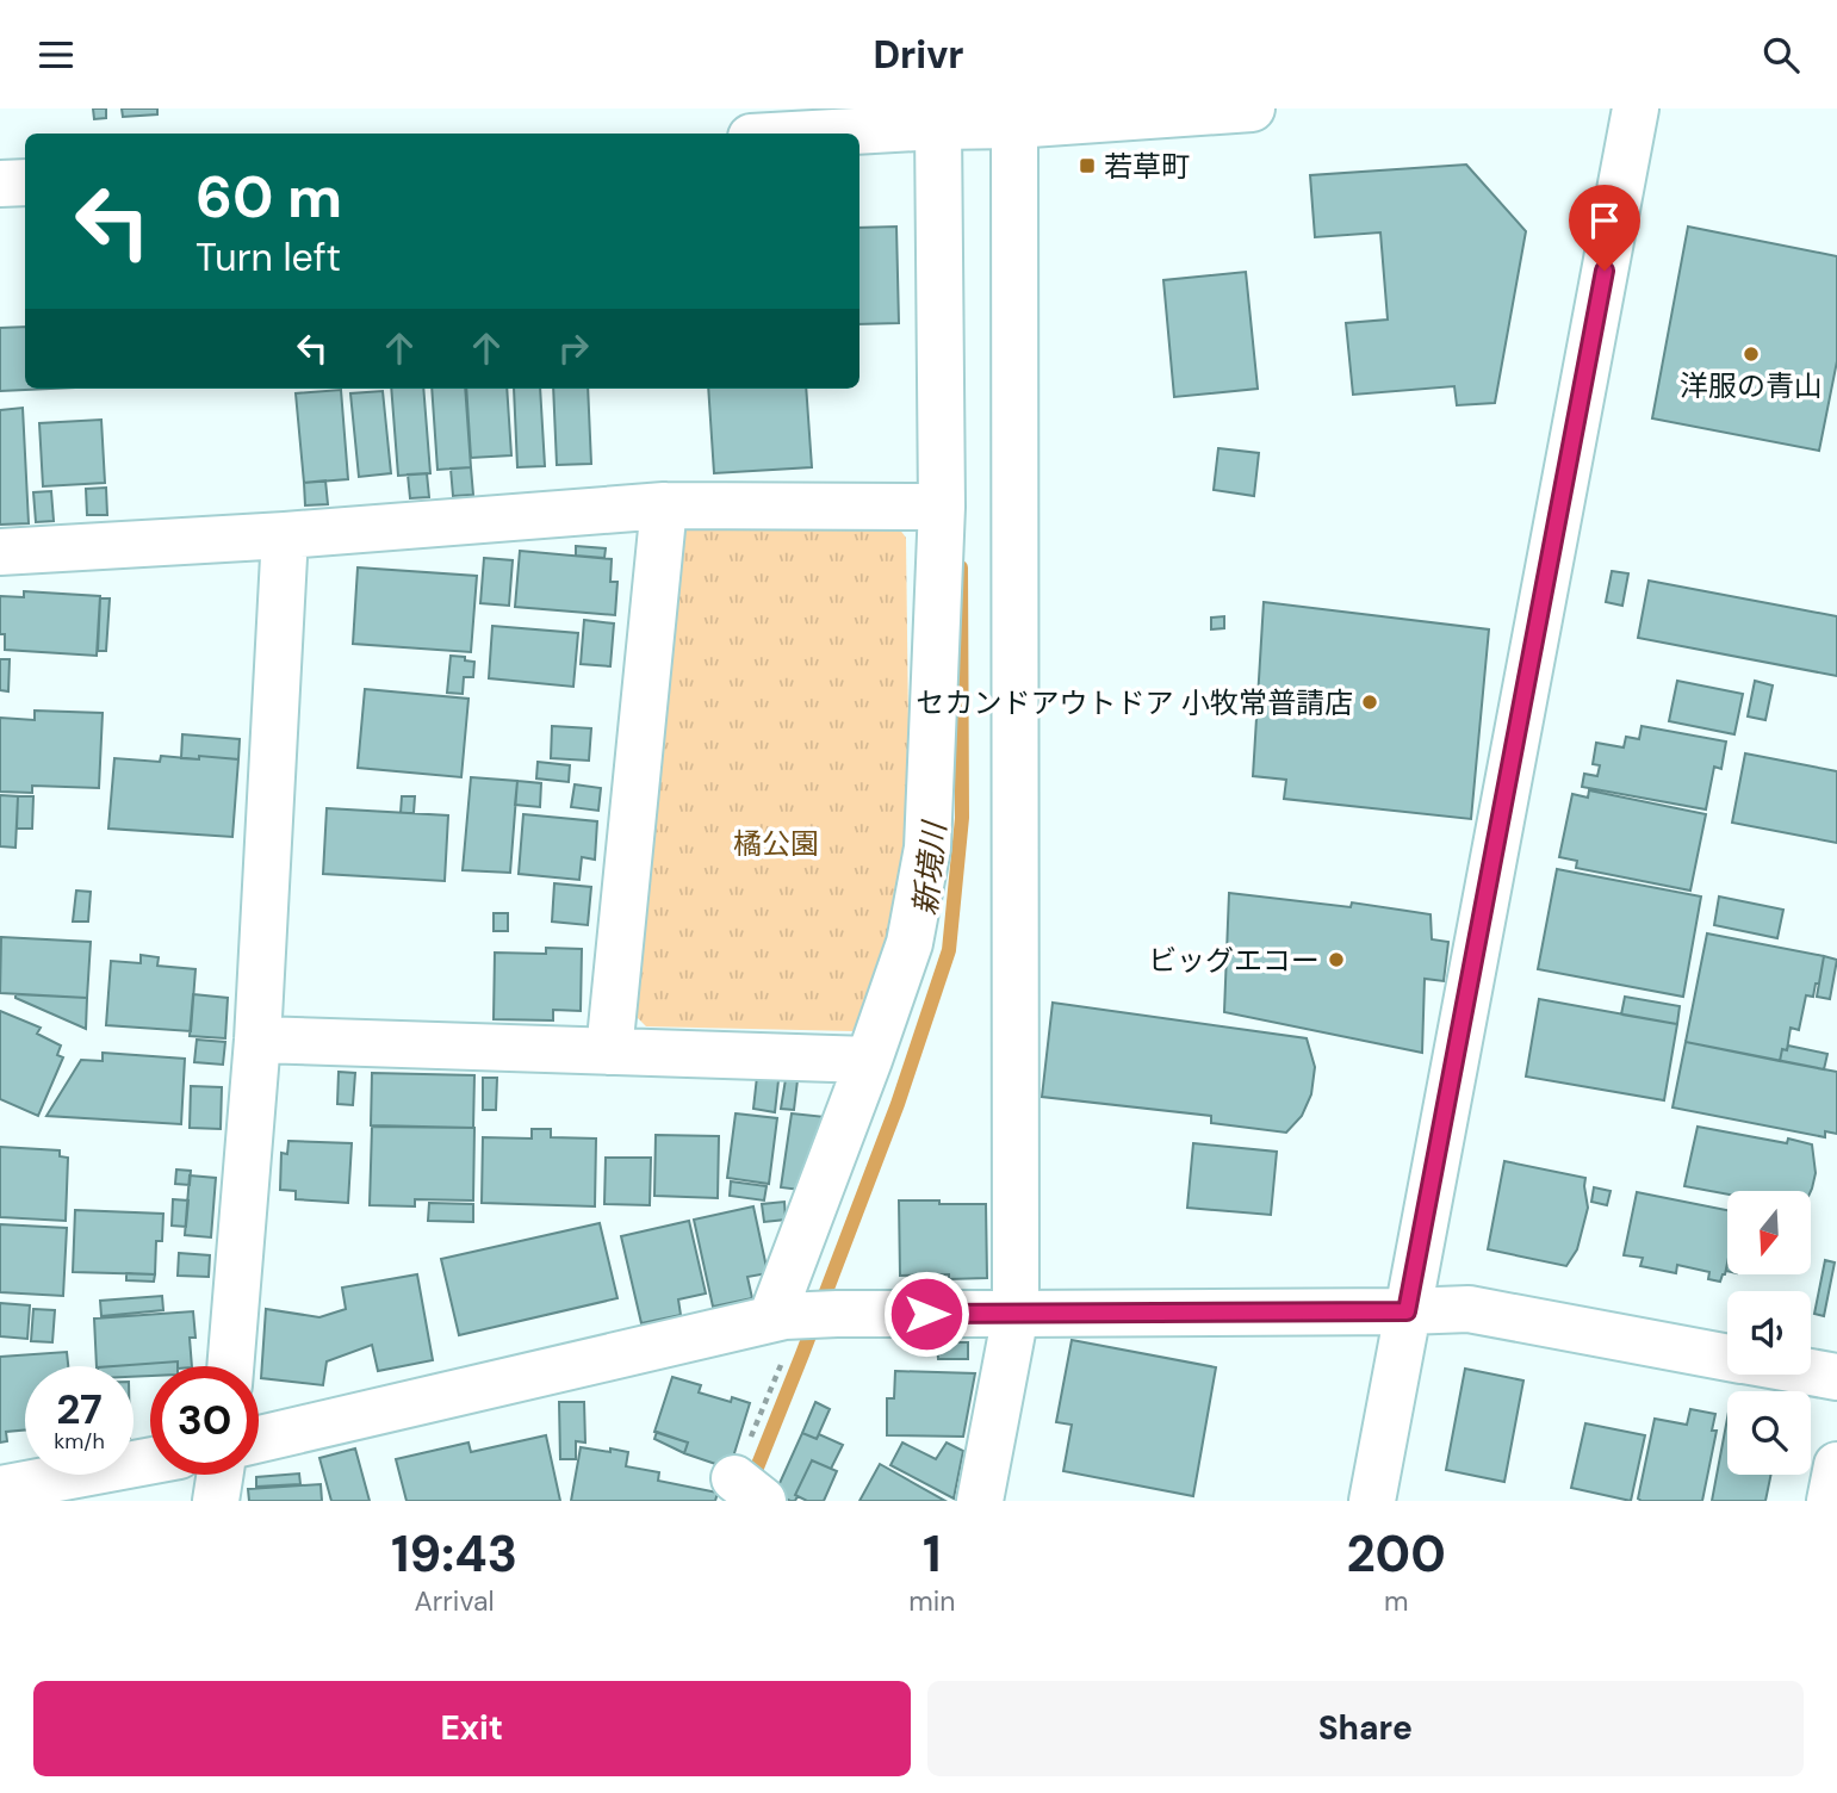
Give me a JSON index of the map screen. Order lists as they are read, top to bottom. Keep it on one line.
{"water":["新境川"],"parks":["橘公園"],"places":{"transit":["若草町"],"other":["洋服の青山","セカンドアウトドア 小牧常普請店","ビッグエコー"]},"north":"bottom","page":{"header":"Drivr","turn":["60 m","Turn left"],"speed":"27 km/h","limit":"30","eta":["19:43","Arrival","1","min","200","m"],"buttons":["Exit","Share"]}}
